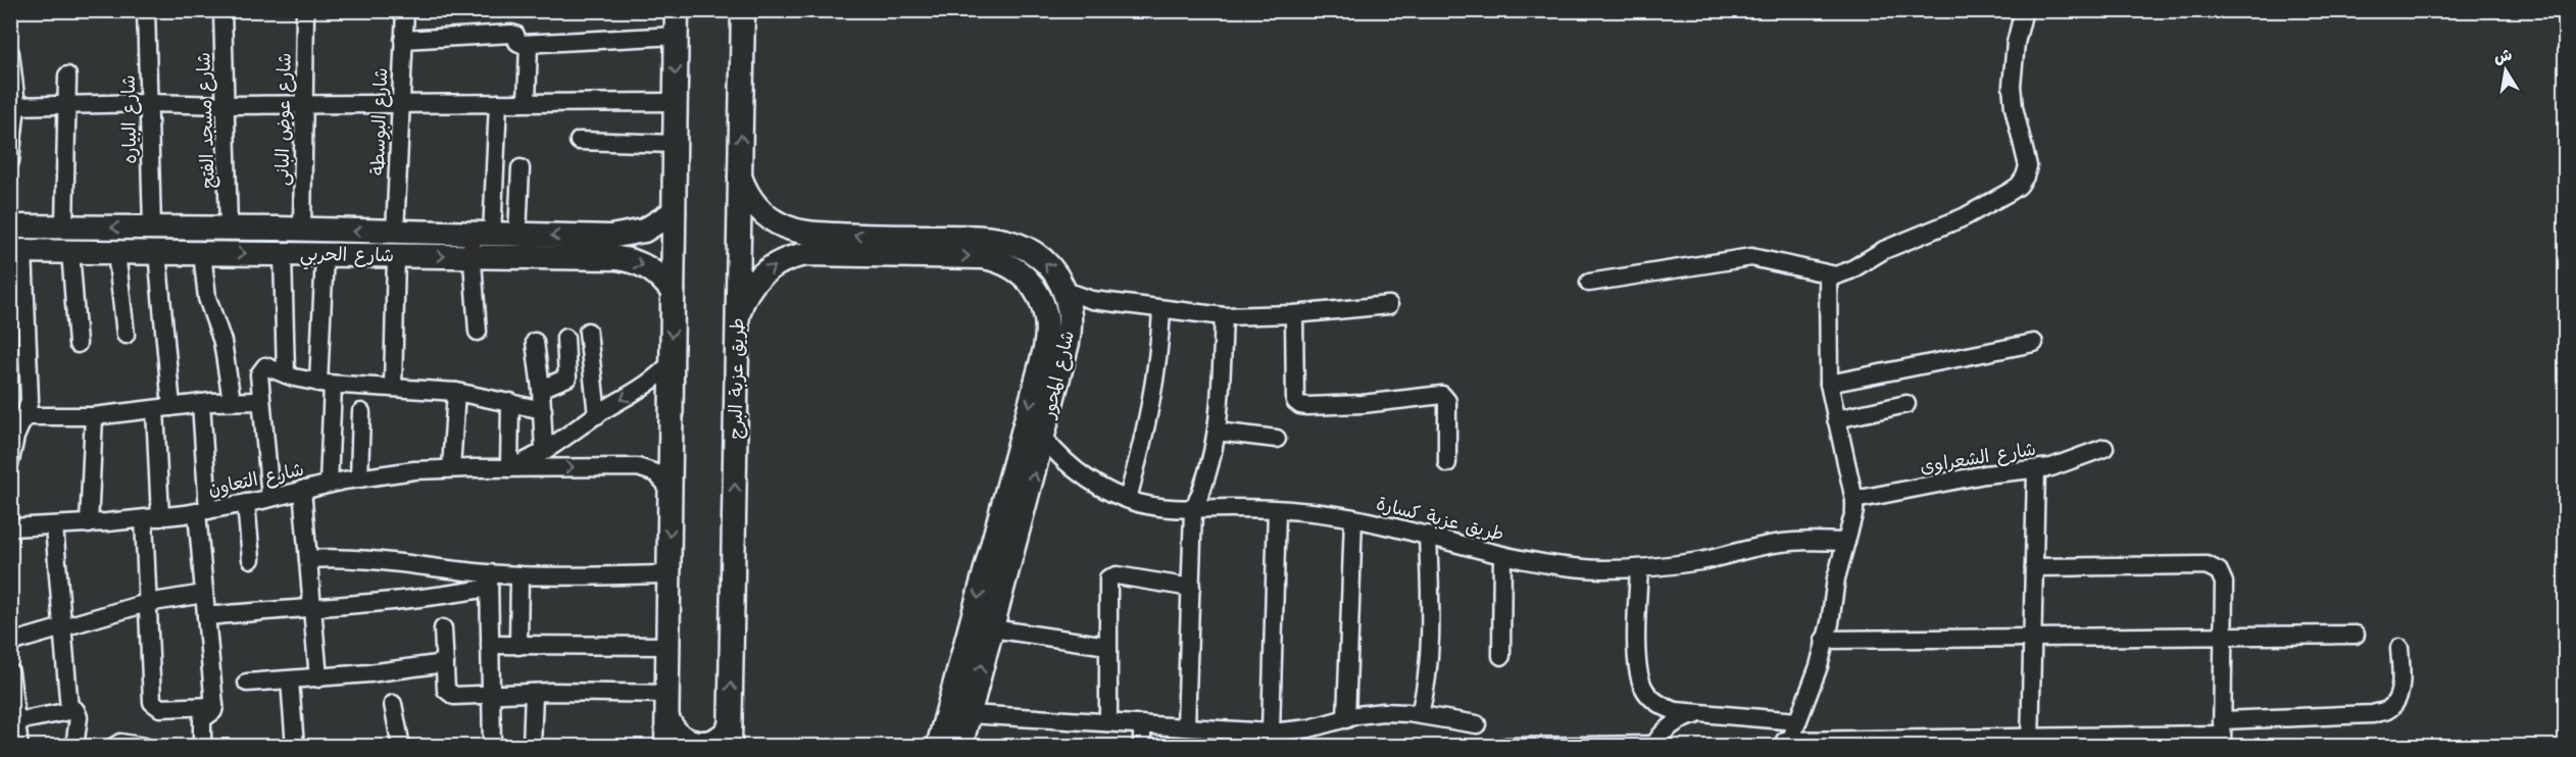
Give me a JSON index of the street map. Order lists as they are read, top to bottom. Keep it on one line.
{"streets":{"street":["شارع البياره","شارع عوض البانى","شارع مسجد الفتح","شارع البوسطة","شارع الحربي","شارع المحور","طريق عزبة البرج","شارع الشعراوى","شارع التعاون","طريق عزبة كسارة"]},"crossings":[["شارع البياره","شارع الحربي"],["شارع عوض البانى","شارع الحربي"],["شارع مسجد الفتح","شارع الحربي"],["شارع البوسطة","شارع الحربي"],["شارع المحور","طريق عزبة البرج"],["شارع المحور","طريق عزبة كسارة"]],"north":"top"}
